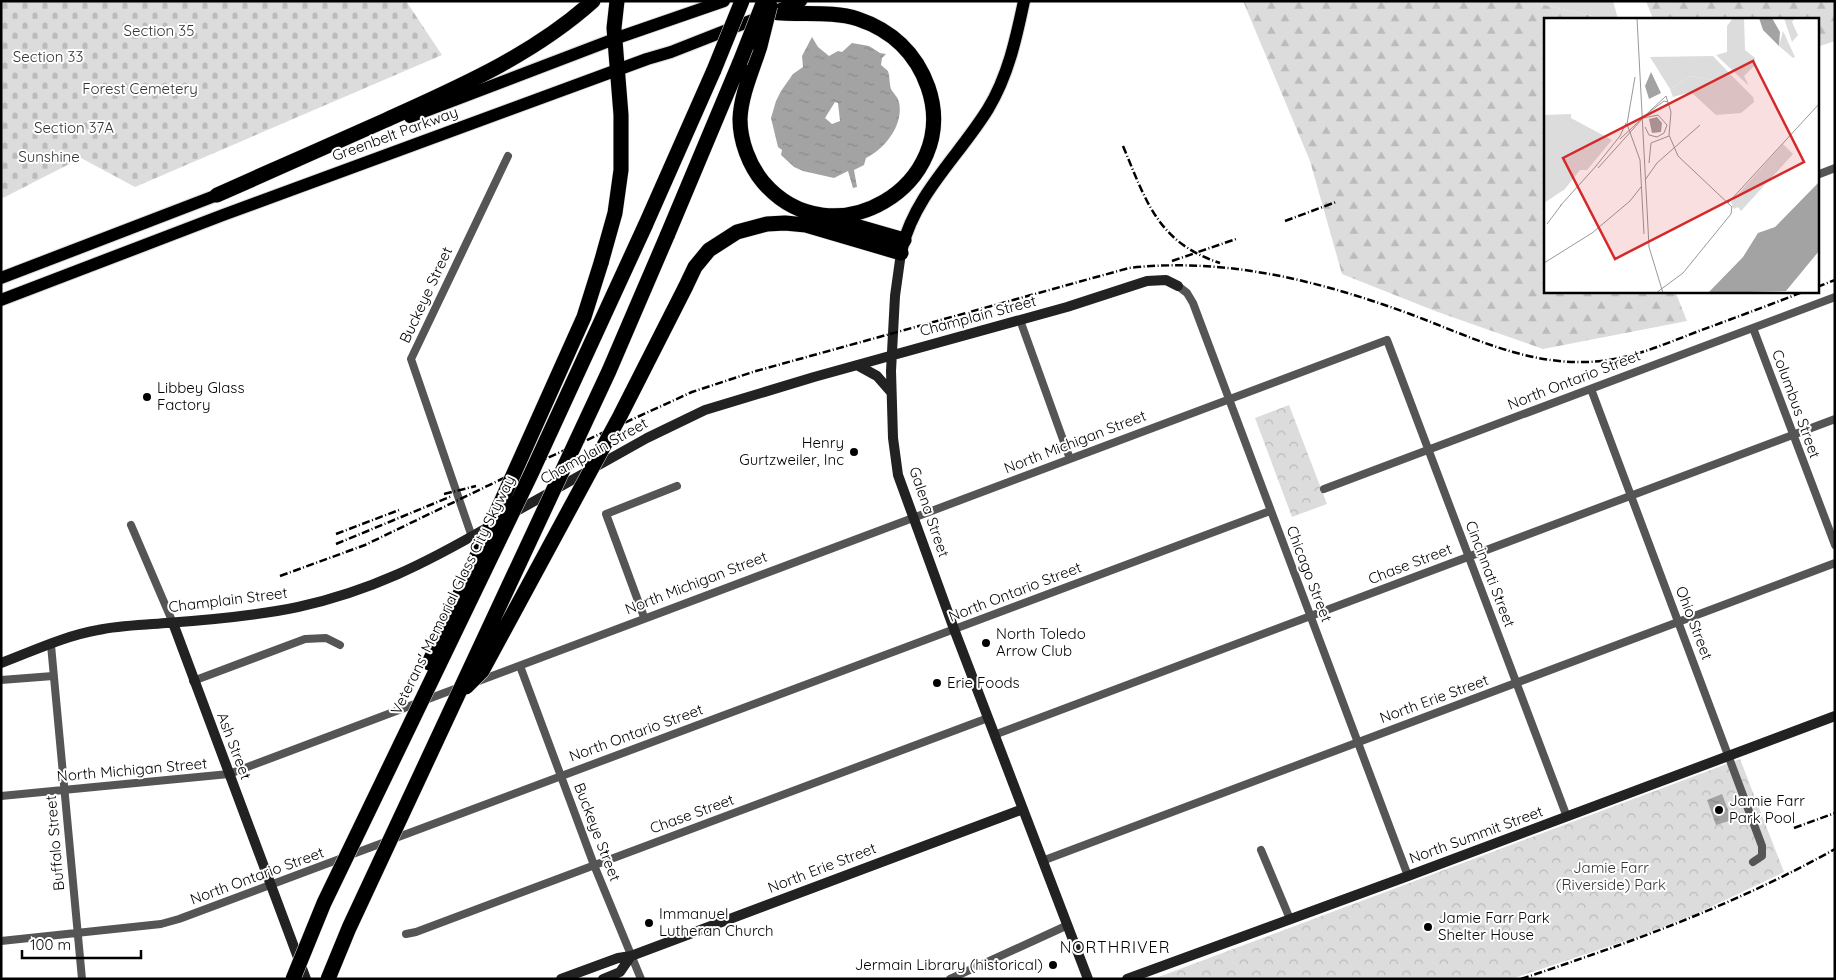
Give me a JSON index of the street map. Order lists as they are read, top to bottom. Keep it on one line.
{"streets":{"highway":["Veterans' Memorial Glass City Skyway"],"main road":["Greenbelt Parkway","Champlain Street","Galena Street","North Erie Street","Ash Street","North Summit Street"],"street":["Buckeye Street","North Ontario Street","Columbus Street","North Michigan Street","Chase Street","Chicago Street","Cincinnati Street","Ohio Street","Buffalo Street"]},"crossings":[["Buckeye Street","Champlain Street"],["Buckeye Street","North Ontario Street"],["Buckeye Street","North Michigan Street"],["Buckeye Street","Chase Street"],["Buckeye Street","North Erie Street"],["Champlain Street","Galena Street"],["Champlain Street","Chicago Street"],["Champlain Street","Ash Street"],["Champlain Street","Buffalo Street"],["North Ontario Street","Columbus Street"],["North Ontario Street","Galena Street"],["North Ontario Street","Chicago Street"],["North Ontario Street","Cincinnati Street"],["North Ontario Street","Ohio Street"],["North Ontario Street","Ash Street"],["North Ontario Street","Buffalo Street"],["Columbus Street","Chase Street"],["North Michigan Street","Galena Street"],["North Michigan Street","Chicago Street"],["North Michigan Street","Cincinnati Street"],["North Michigan Street","Ash Street"],["North Michigan Street","Buffalo Street"],["Galena Street","Chase Street"],["Galena Street","North Erie Street"],["Chase Street","Chicago Street"],["Chase Street","Cincinnati Street"],["Chase Street","Ohio Street"],["Chicago Street","North Erie Street"],["Chicago Street","North Summit Street"],["Cincinnati Street","North Erie Street"],["Cincinnati Street","North Summit Street"],["Ohio Street","North Erie Street"],["Ohio Street","North Summit Street"]],"districts":["NORTHRIVER"],"parks":["Section 35","Section 33","Forest Cemetery","Section 37A","Sunshine","Jamie Farr (Riverside) Park"],"places":["Libbey Glass Factory","Henry Gurtzweiler, Inc","North Toledo Arrow Club","Erie Foods","Jamie Farr Park Pool","Immanuel Lutheran Church","Jamie Farr Park Shelter House","Jermain Library (historical)"],"scale_bar":"100 m"}
